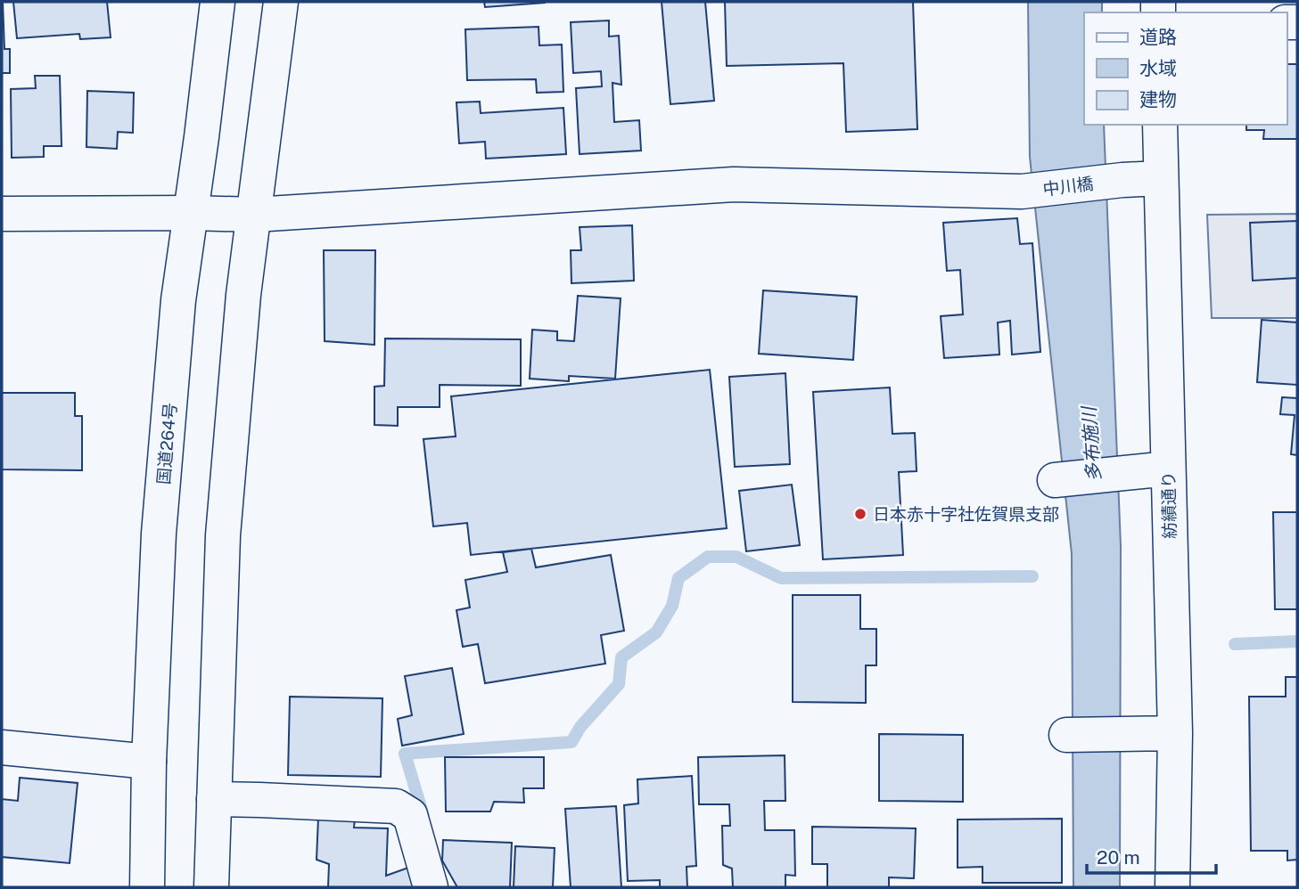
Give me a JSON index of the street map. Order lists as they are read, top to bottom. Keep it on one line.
{"streets":{"main road":["中川橋","国道264号","紡績通り"]},"crossings":[["中川橋","国道264号"],["中川橋","紡績通り"]],"water":["多布施川"],"places":["日本赤十字社佐賀県支部"],"legend":["道路","水域","建物"],"scale_bar":"20 m"}
